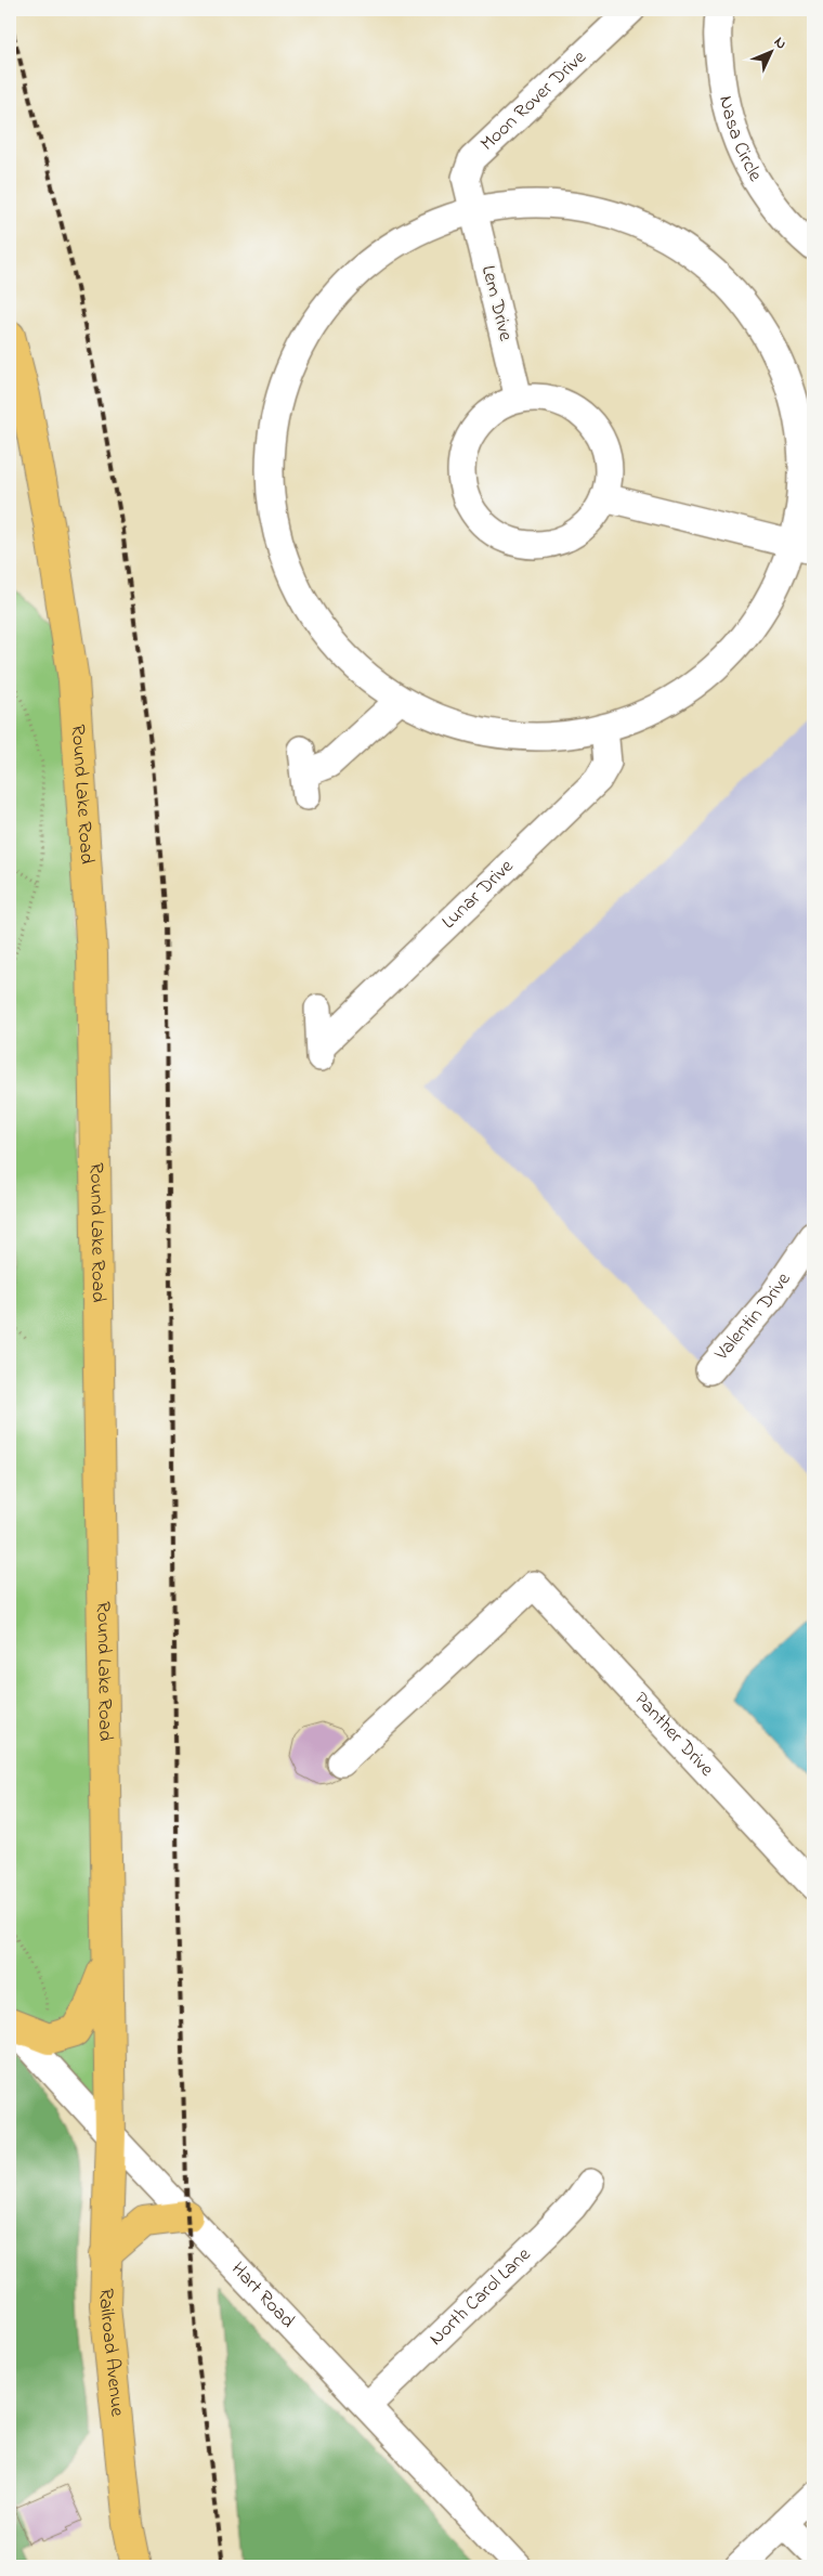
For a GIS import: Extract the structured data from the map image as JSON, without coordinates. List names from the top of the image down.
{
  "streets": {
    "main road": ["Round Lake Road", "Railroad Avenue"],
    "street": [
      "Moon Rover Drive",
      "Nasa Circle",
      "Lem Drive",
      "Lunar Drive",
      "Valentin Drive",
      "Panther Drive",
      "Hart Road",
      "North Carol Lane"
    ]
  },
  "crossings": [
    ["Moon Rover Drive", "Lem Drive"],
    ["Round Lake Road", "Hart Road"],
    ["Round Lake Road", "Railroad Avenue"],
    ["Hart Road", "North Carol Lane"],
    ["Hart Road", "Railroad Avenue"]
  ],
  "north": "top right"
}
